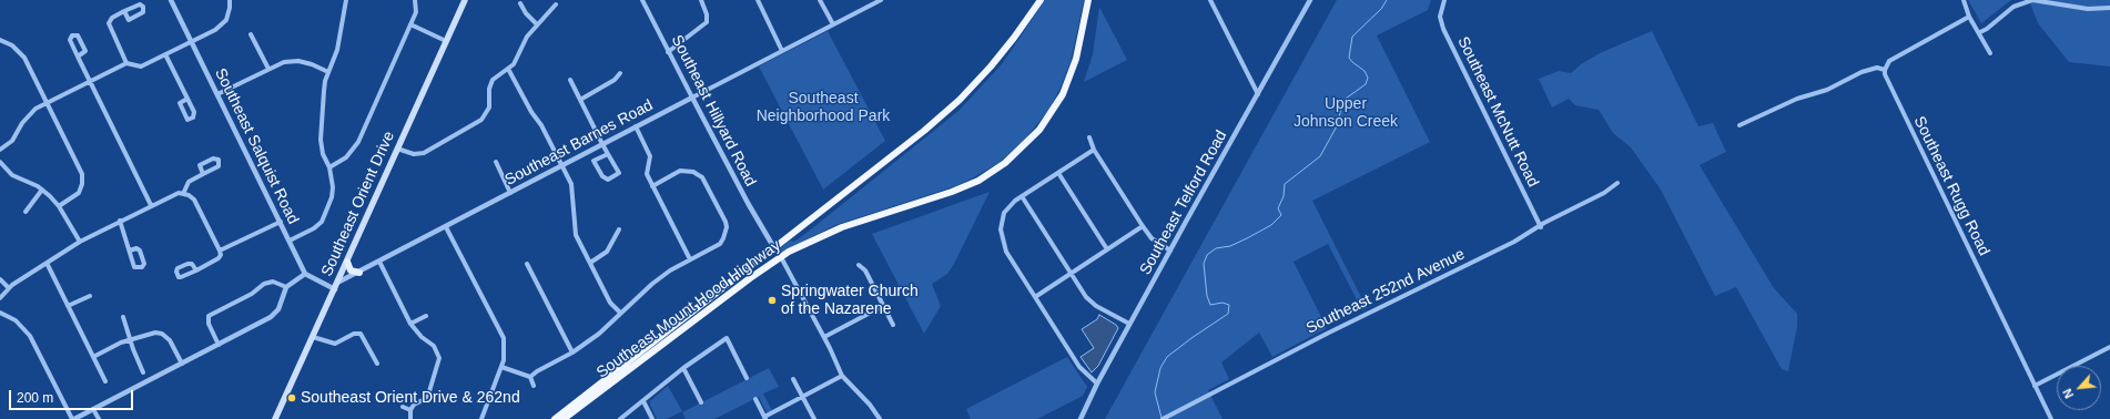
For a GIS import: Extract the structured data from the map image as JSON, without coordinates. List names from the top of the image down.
{
  "streets": {
    "highway": ["Southeast Mount Hood Highway"],
    "main road": ["Southeast Orient Drive"],
    "street": [
      "Southeast Hillyard Road",
      "Southeast McNutt Road",
      "Southeast Barnes Road",
      "Southeast Salquist Road",
      "Southeast Rugg Road",
      "Southeast Telford Road",
      "Southeast 252nd Avenue"
    ]
  },
  "crossings": [
    ["Southeast Hillyard Road", "Southeast Barnes Road"],
    ["Southeast Hillyard Road", "Southeast Mount Hood Highway"],
    ["Southeast McNutt Road", "Southeast 252nd Avenue"],
    ["Southeast Barnes Road", "Southeast Orient Drive"]
  ],
  "parks": ["Southeast Neighborhood Park", "Upper Johnson Creek"],
  "places": ["Springwater Church of the Nazarene", "Southeast Orient Drive & 262nd"],
  "scale_bar": "200 m",
  "north": "bottom left"
}
